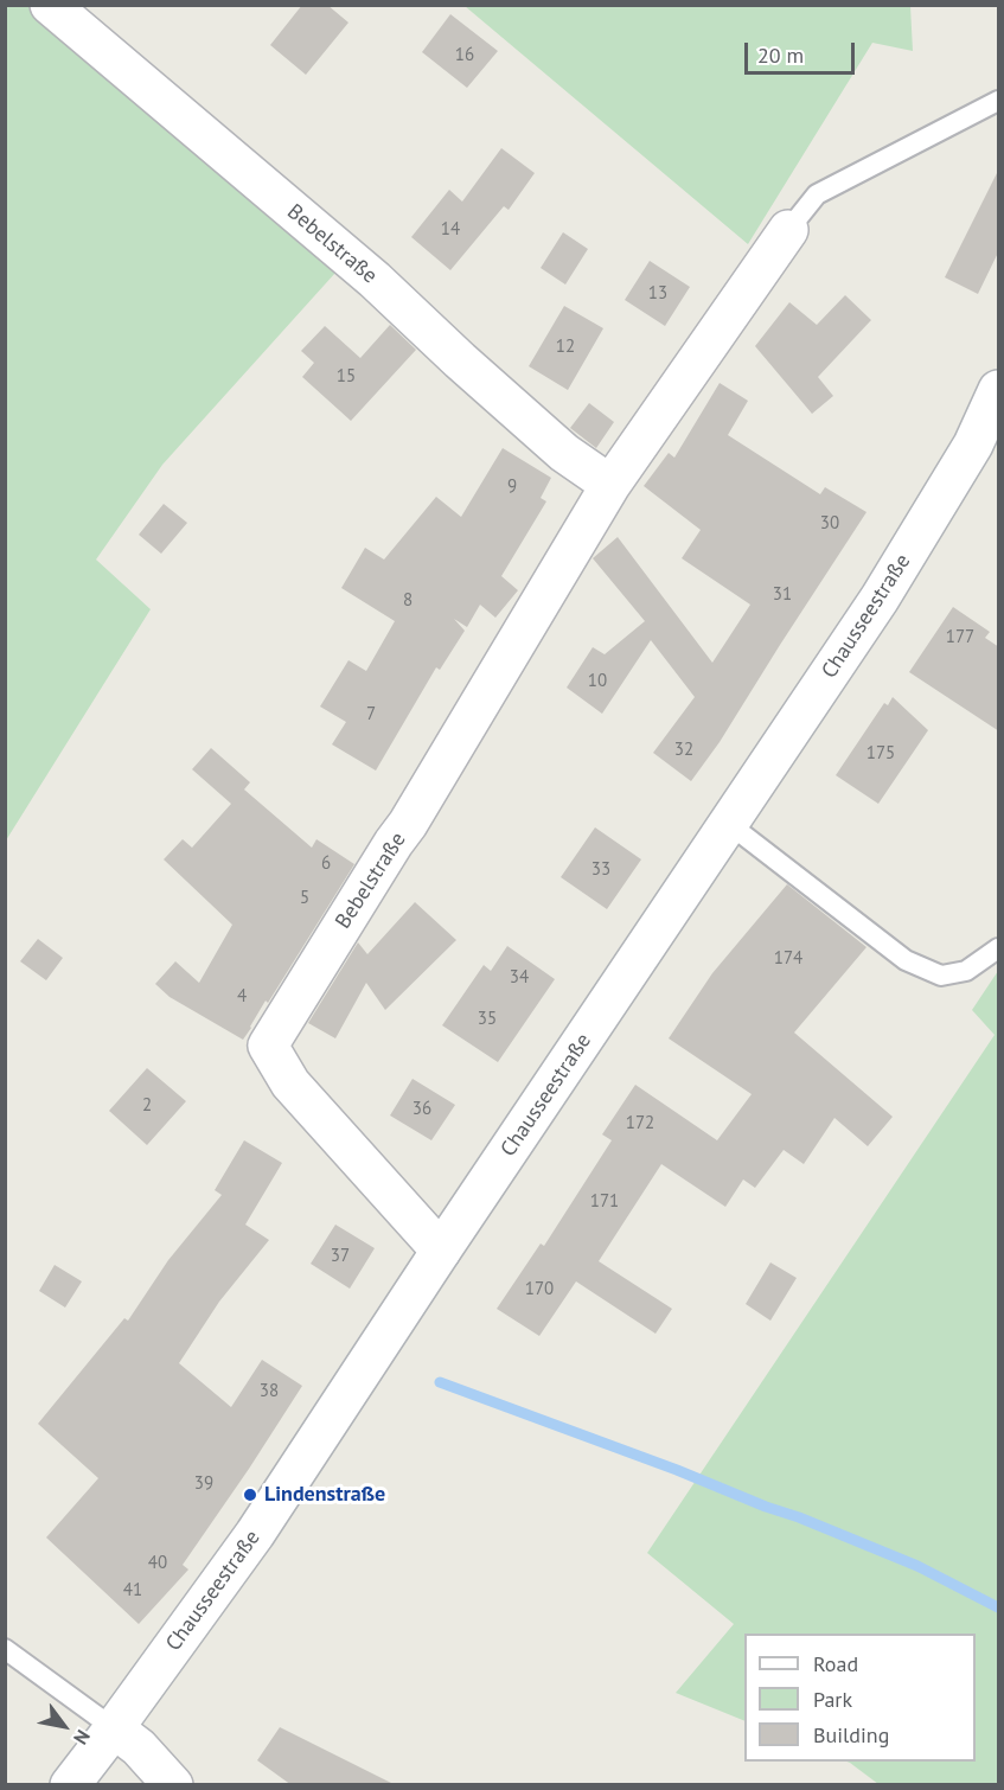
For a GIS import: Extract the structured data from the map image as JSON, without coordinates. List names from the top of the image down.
{
  "streets": {
    "street": ["Bebelstraße", "Chausseestraße"]
  },
  "crossings": [
    ["Bebelstraße", "Chausseestraße"]
  ],
  "places": ["Lindenstraße"],
  "house_numbers": [
    "16",
    "14",
    "13",
    "12",
    "15",
    "9",
    "30",
    "31",
    "8",
    "177",
    "10",
    "7",
    "32",
    "175",
    "6",
    "33",
    "5",
    "174",
    "34",
    "4",
    "35",
    "2",
    "36",
    "172",
    "171",
    "37",
    "170",
    "38",
    "39",
    "40",
    "41"
  ],
  "legend": ["Road", "Park", "Building"],
  "scale_bar": "20 m",
  "north": "bottom right"
}
